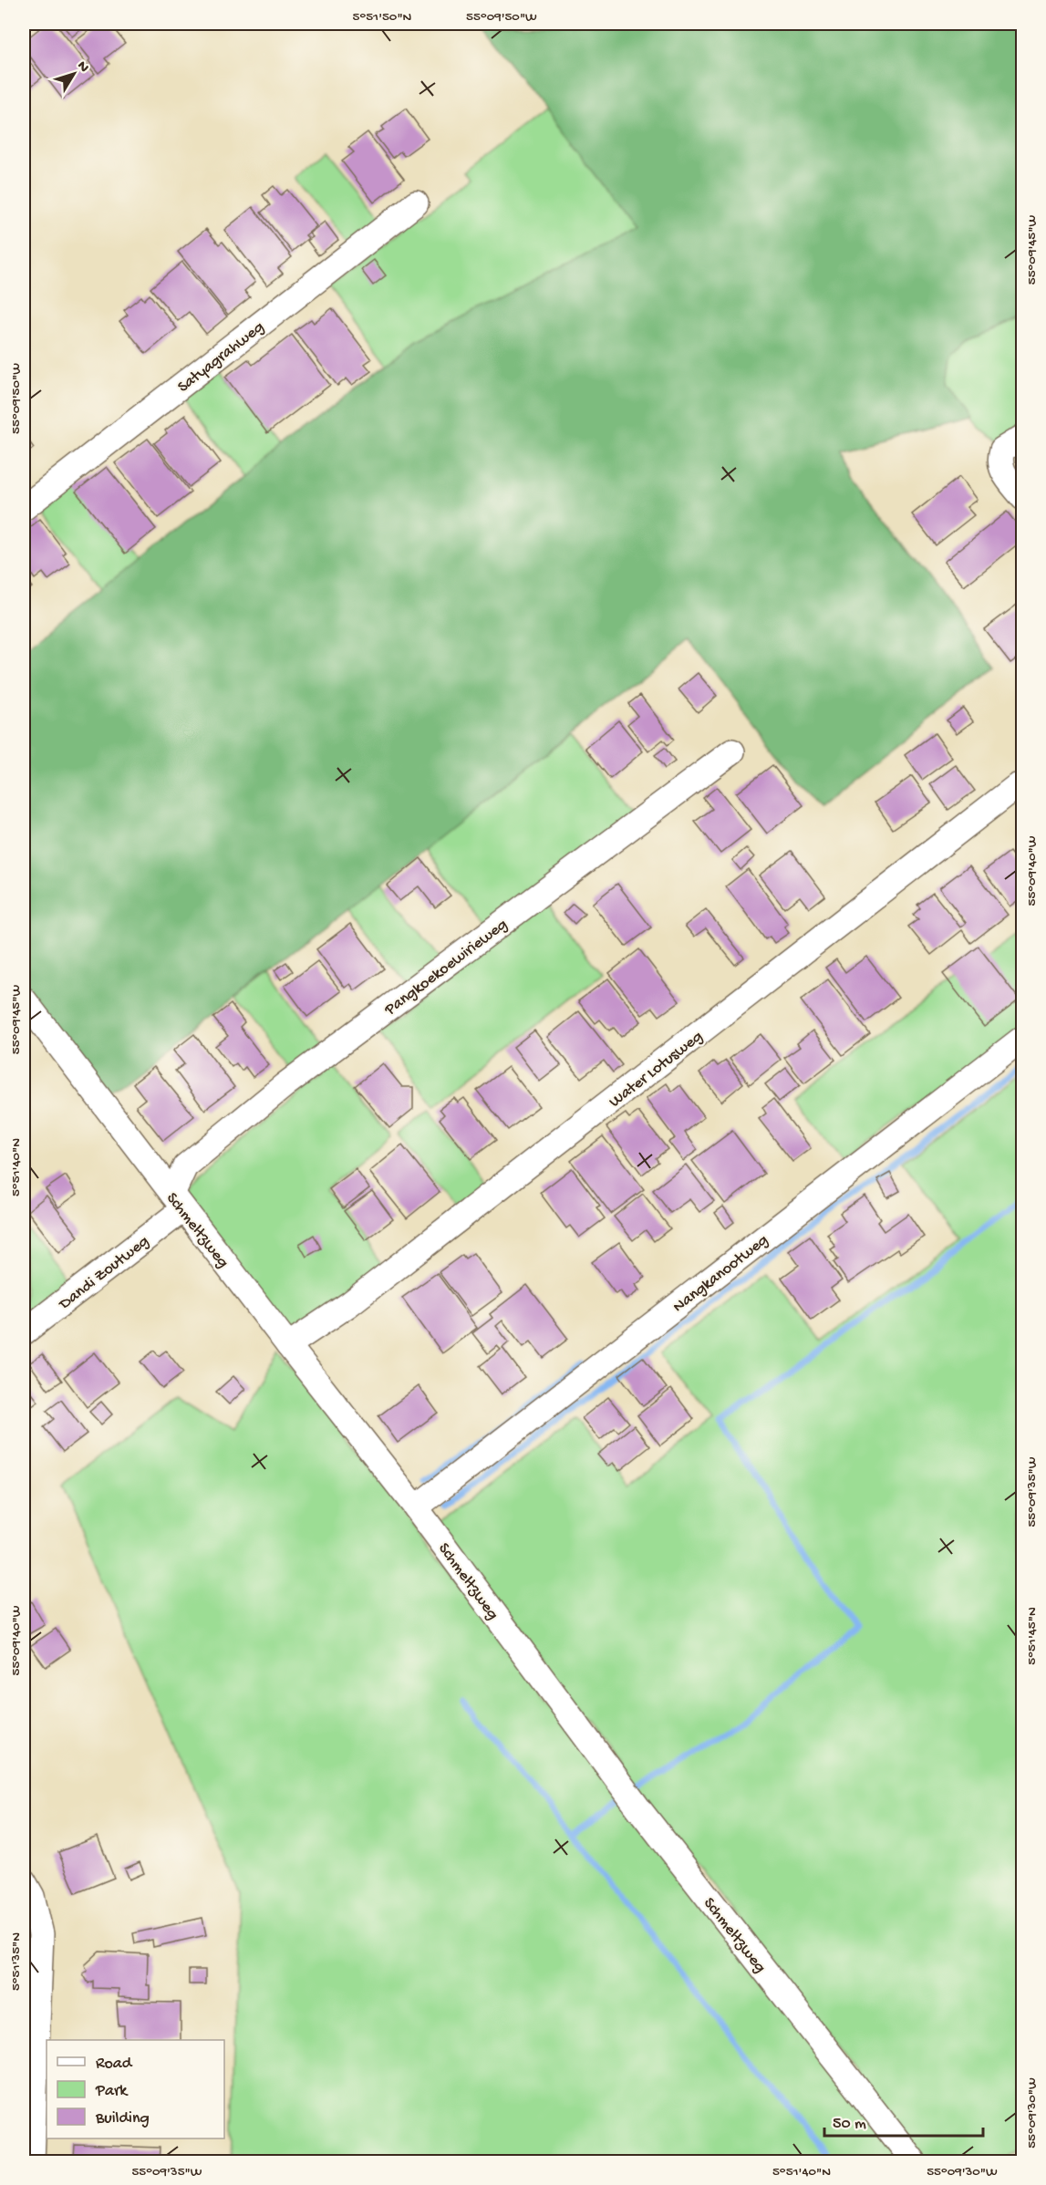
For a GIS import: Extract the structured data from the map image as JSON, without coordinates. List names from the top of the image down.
{
  "streets": {
    "street": [
      "Satyagrahweg",
      "Pangkoekoewirieweg",
      "Water Lotusweg",
      "Schmeltzweg",
      "Dandi Zoutweg",
      "Nangkanootweg"
    ]
  },
  "crossings": [
    ["Pangkoekoewirieweg", "Schmeltzweg"],
    ["Pangkoekoewirieweg", "Dandi Zoutweg"],
    ["Water Lotusweg", "Schmeltzweg"],
    ["Schmeltzweg", "Dandi Zoutweg"],
    ["Schmeltzweg", "Nangkanootweg"]
  ],
  "legend": ["Road", "Park", "Building"],
  "scale_bar": "50 m",
  "north": "top right",
  "coordinates": [
    "5°51'50\"N",
    "55°09'50\"W",
    "55°09'45\"W",
    "55°09'40\"W",
    "5°51'40\"N",
    "55°09'35\"W",
    "5°51'45\"N",
    "5°51'35\"N",
    "55°09'30\"W"
  ]
}
